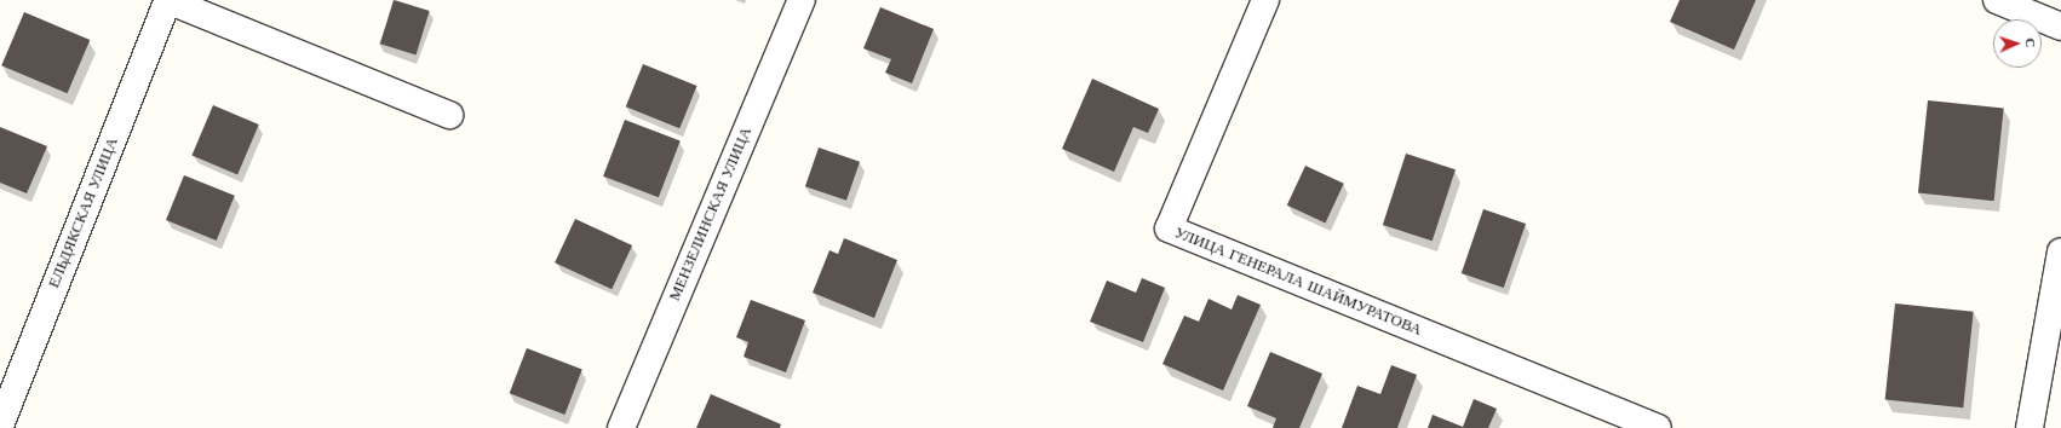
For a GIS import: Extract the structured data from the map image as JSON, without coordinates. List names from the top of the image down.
{
  "streets": {
    "street": ["ЕЛЬДЯКСКАЯ УЛИЦА", "МЕНЗЕЛИНСКАЯ УЛИЦА", "УЛИЦА ГЕНЕРАЛА ШАЙМУРАТОВА"]
  },
  "north": "right"
}
